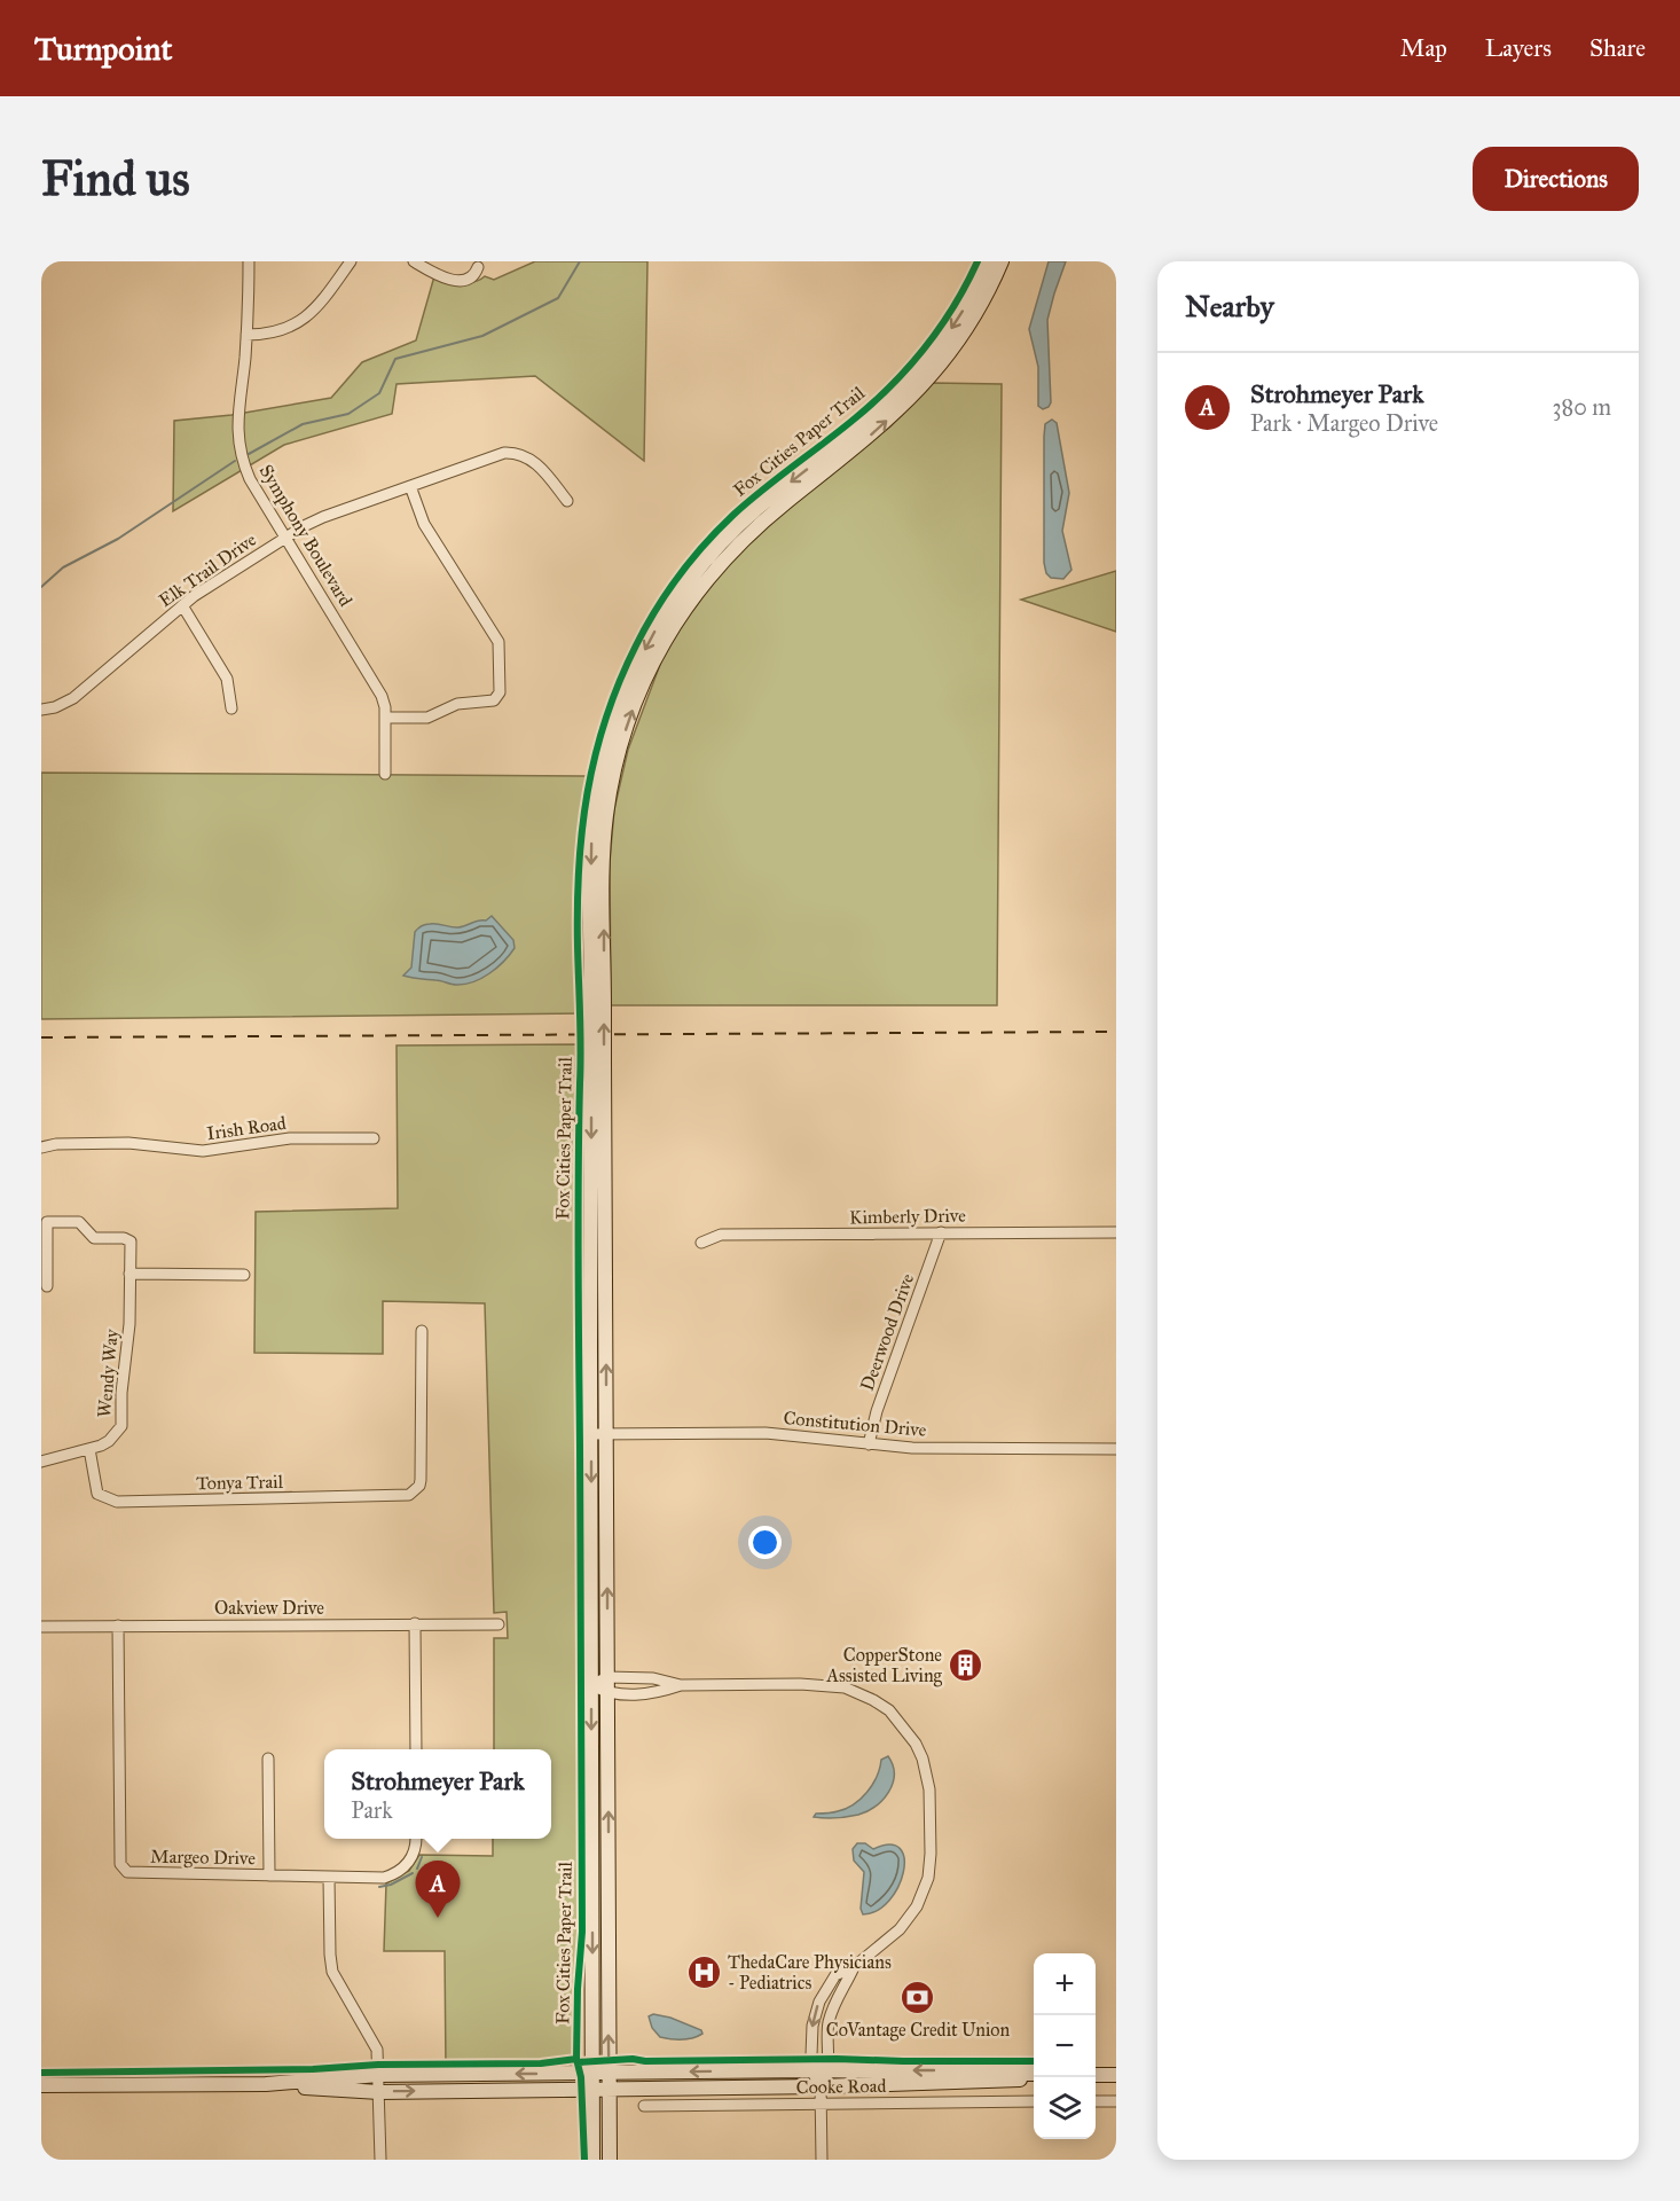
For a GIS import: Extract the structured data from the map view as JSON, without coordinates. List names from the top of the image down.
{
  "streets": {
    "street": [
      "Symphony Boulevard",
      "Elk Trail Drive",
      "Irish Road",
      "Kimberly Drive",
      "Deerwood Drive",
      "Wendy Way",
      "Constitution Drive",
      "Tonya Trail",
      "Oakview Drive",
      "Margeo Drive",
      "Cooke Road"
    ],
    "cycle path": ["Fox Cities Paper Trail"]
  },
  "crossings": [
    ["Symphony Boulevard", "Elk Trail Drive"],
    ["Kimberly Drive", "Deerwood Drive"],
    ["Deerwood Drive", "Constitution Drive"],
    ["Wendy Way", "Tonya Trail"],
    ["Oakview Drive", "Margeo Drive"]
  ],
  "places": {
    "building": ["CopperStone Assisted Living"],
    "hospital": ["ThedaCare Physicians - Pediatrics"],
    "bank": ["CoVantage Credit Union"]
  },
  "page": {
    "header": "Turnpoint",
    "nav": ["Map", "Layers", "Share"],
    "buttons": "Directions",
    "title": "Find us",
    "heading": "Nearby",
    "list": [
      {
        "mark": "A",
        "name": "Strohmeyer Park",
        "note": "Park · Margeo Drive",
        "value": "380 m"
      }
    ],
    "popup": ["Strohmeyer Park", "Park"],
    "pins": "A",
    "map_buttons": ["+", "−"]
  }
}
